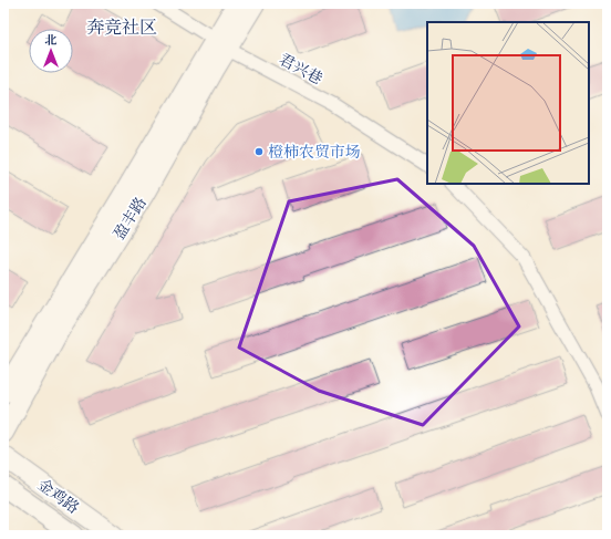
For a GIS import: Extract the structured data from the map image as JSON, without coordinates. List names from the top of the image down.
{
  "streets": {
    "main road": ["盈丰路", "金鸡路"],
    "street": ["君兴巷"]
  },
  "crossings": [
    ["君兴巷", "盈丰路"]
  ],
  "districts": ["奔竞社区"],
  "places": ["橙柿农贸市场"],
  "north": "top"
}
